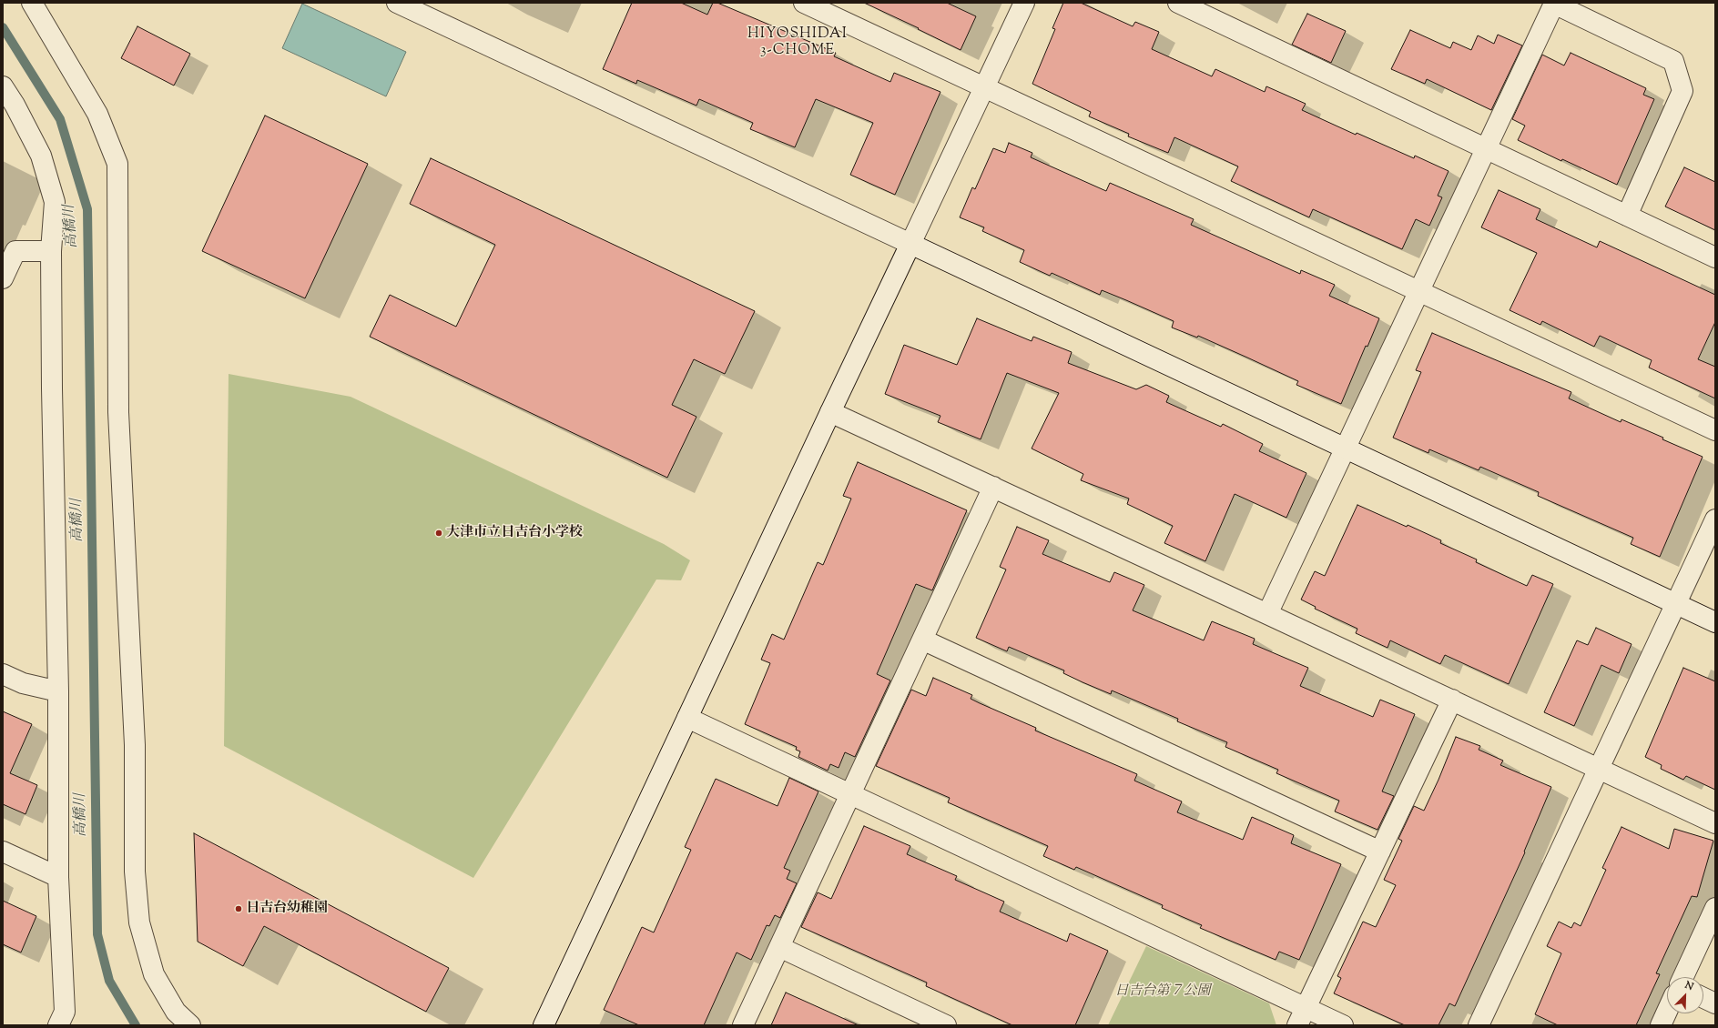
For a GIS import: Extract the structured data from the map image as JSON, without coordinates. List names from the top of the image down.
{
  "districts": ["HIYOSHIDAI 3-CHOME"],
  "water": ["高橋川"],
  "parks": ["日吉台第７公園"],
  "places": ["大津市立日吉台小学校", "日吉台幼稚園"],
  "north": "top right"
}
